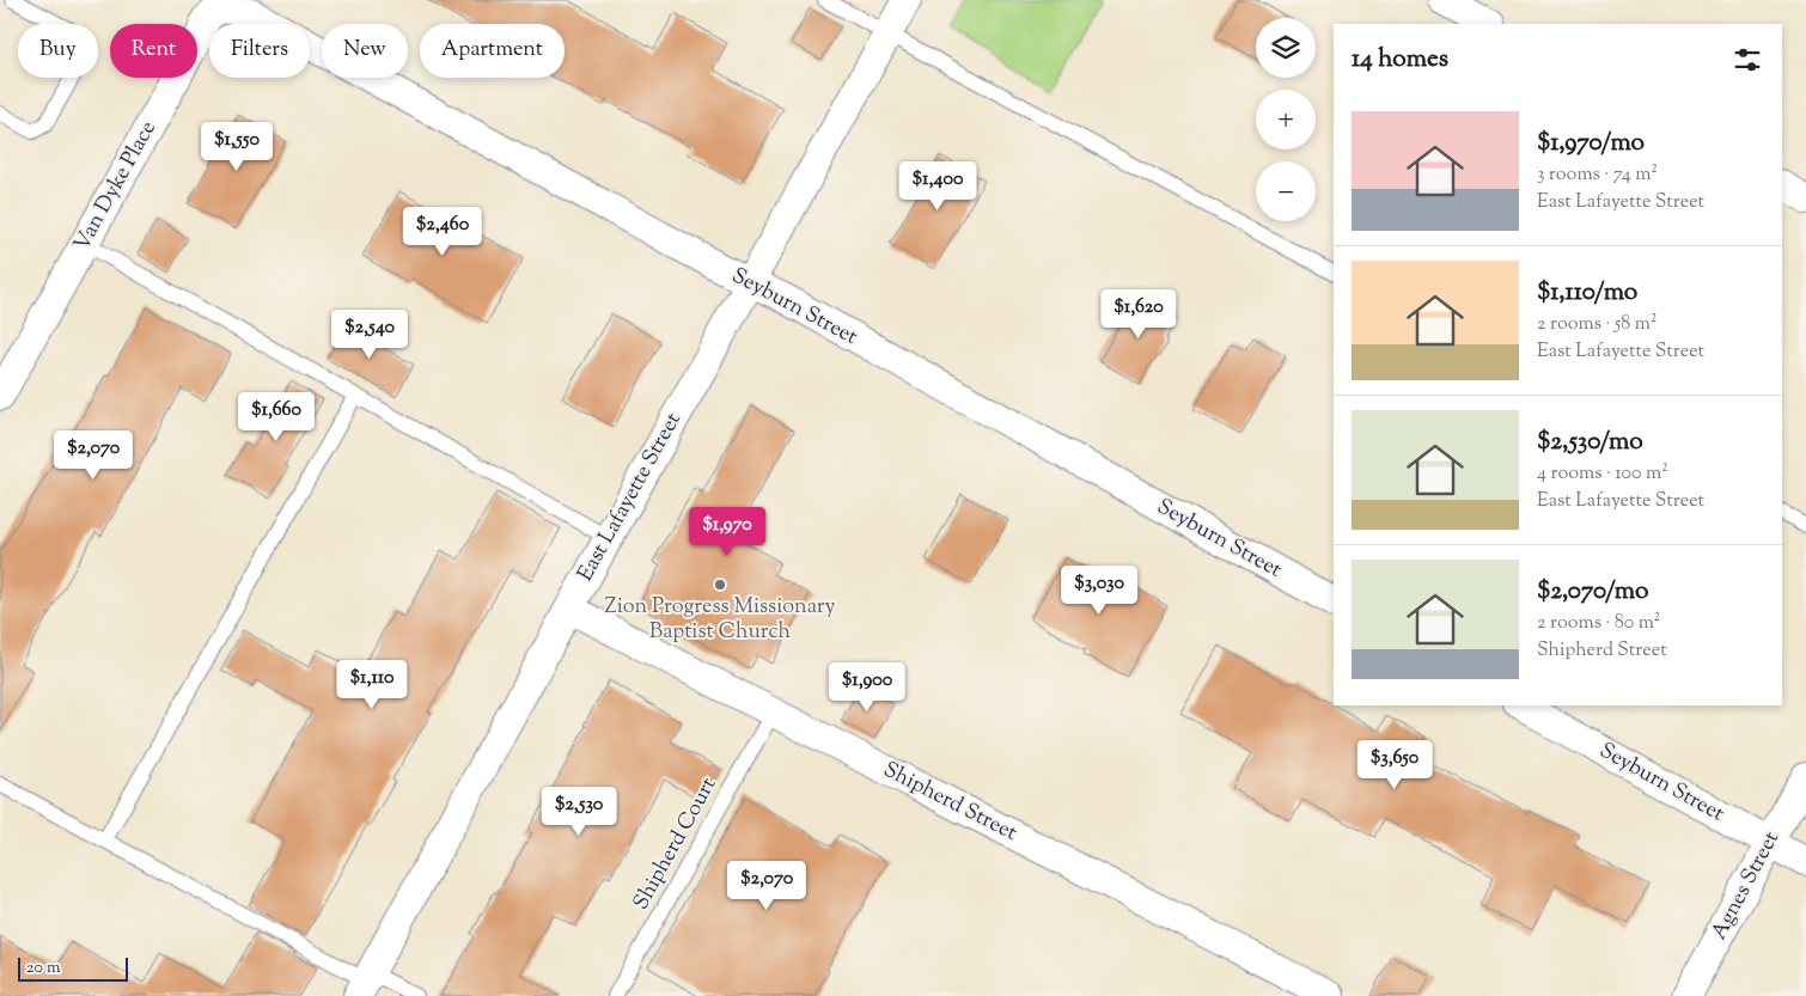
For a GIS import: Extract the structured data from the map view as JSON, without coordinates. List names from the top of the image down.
{
  "streets": {
    "street": [
      "Van Dyke Place",
      "Seyburn Street",
      "East Lafayette Street",
      "Shipherd Street",
      "Agnes Street"
    ],
    "lane": ["Shipherd Court"]
  },
  "crossings": [
    ["Van Dyke Place", "Seyburn Street"],
    ["Seyburn Street", "East Lafayette Street"],
    ["Seyburn Street", "Agnes Street"],
    ["East Lafayette Street", "Shipherd Street"],
    ["Shipherd Street", "Shipherd Court"]
  ],
  "places": ["Zion Progress Missionary Baptist Church"],
  "scale_bar": "20 m",
  "page": {
    "map_buttons": ["+", "−"],
    "chip": [
      "Buy",
      "Rent",
      "Filters",
      "New",
      "Apartment"
    ],
    "heading": "14 homes",
    "list": [
      {
        "name": "$1,970/mo",
        "note": "3 rooms · 74 m² · East Lafayette Street"
      },
      {
        "name": "$1,110/mo",
        "note": "2 rooms · 58 m² · East Lafayette Street"
      },
      {
        "name": "$2,530/mo",
        "note": "4 rooms · 100 m² · East Lafayette Street"
      },
      {
        "name": "$2,070/mo",
        "note": "2 rooms · 80 m² · Shipherd Street"
      }
    ],
    "price": [
      "$1,550",
      "$1,400",
      "$2,460",
      "$1,620",
      "$2,540",
      "$1,660",
      "$2,070",
      "$1,970",
      "$3,030",
      "$1,110",
      "$1,900",
      "$3,650",
      "$2,530",
      "$2,070"
    ],
    "scale": "20 m"
  }
}
